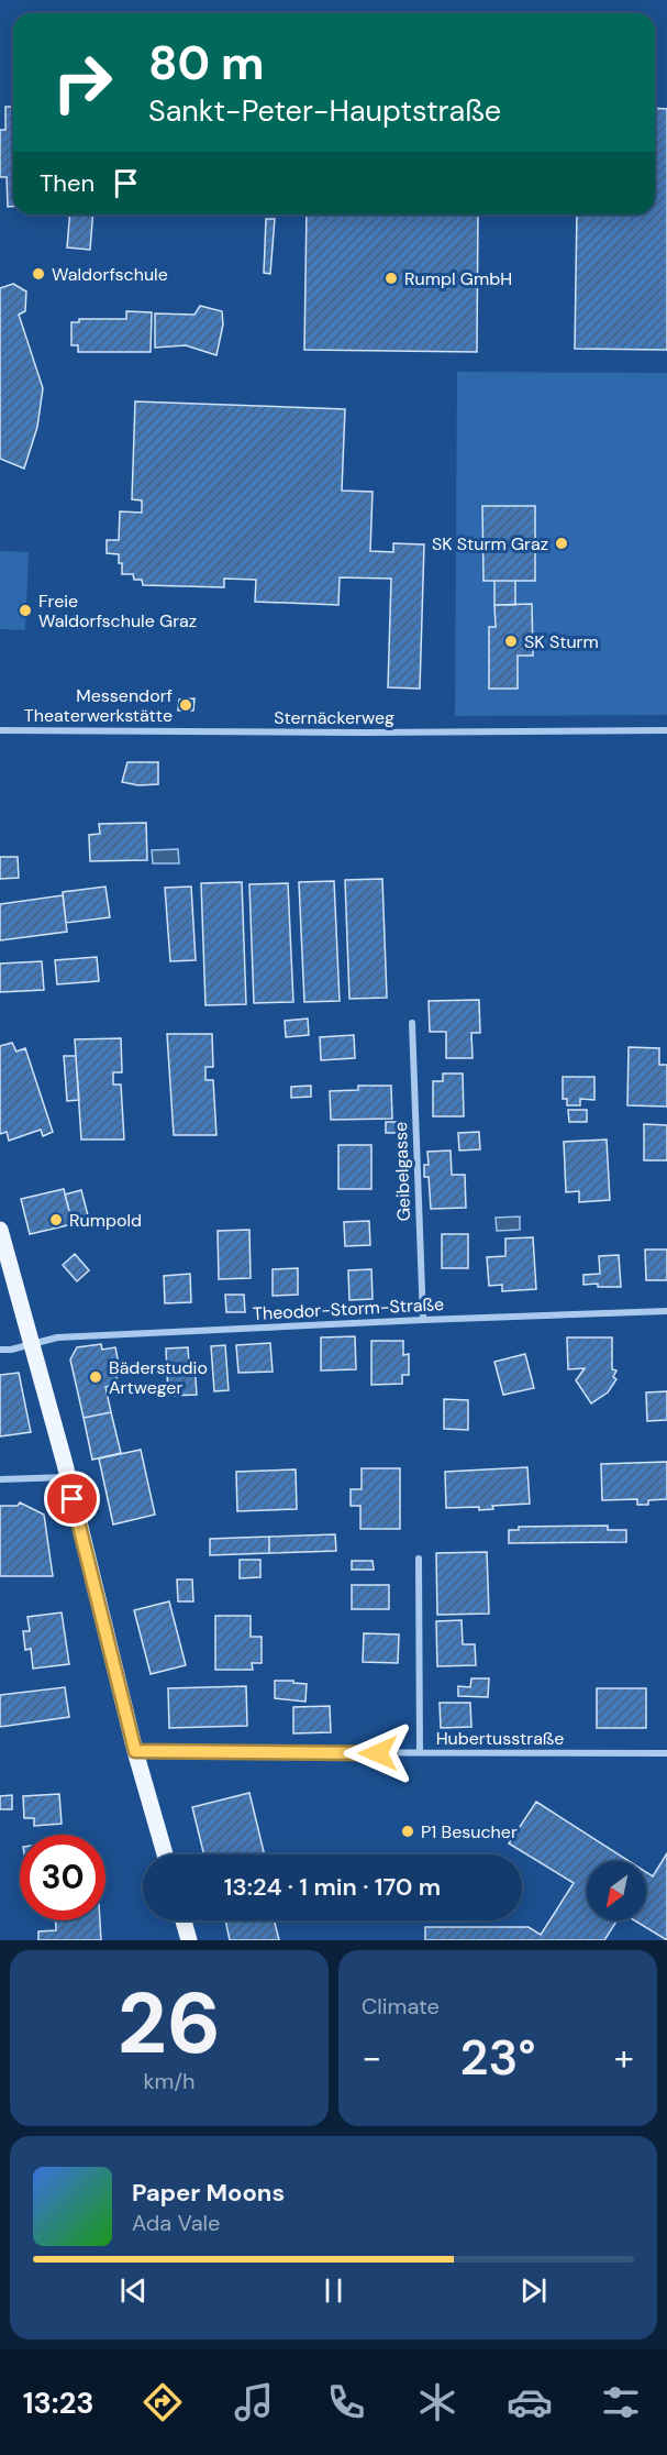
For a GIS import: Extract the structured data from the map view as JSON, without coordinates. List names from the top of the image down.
{
  "streets": {
    "street": [
      "Sternäckerweg",
      "Geibelgasse",
      "Theodor-Storm-Straße",
      "Hubertusstraße"
    ]
  },
  "crossings": [
    ["Geibelgasse", "Theodor-Storm-Straße"]
  ],
  "places": [
    "Waldorfschule",
    "Rumpl GmbH",
    "SK Sturm Graz",
    "Freie Waldorfschule Graz",
    "SK Sturm",
    "Messendorf Theaterwerkstätte",
    "Rumpold",
    "Bäderstudio Artweger",
    "P1 Besucher"
  ],
  "north": "bottom left",
  "page": {
    "turn": ["80 m", "Sankt-Peter-Hauptstraße"],
    "then": "Then",
    "limit": "30",
    "trip": "13:24 · 1 min · 170 m",
    "tile": [
      ["26", "km/h"],
      "Climate"
    ],
    "heat": ["−", "23°", "+"],
    "song": ["Paper Moons", "Ada Vale"],
    "tabs": "13:23"
  }
}
